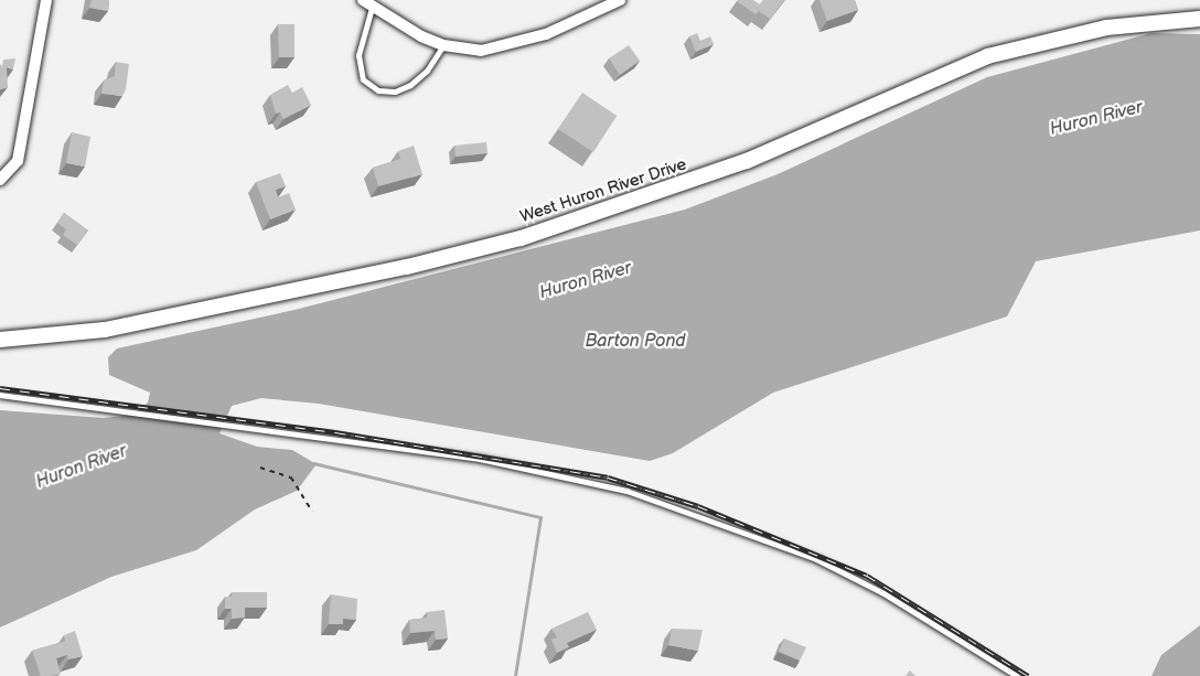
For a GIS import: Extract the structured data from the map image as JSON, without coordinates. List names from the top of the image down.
{
  "streets": {
    "street": ["West Huron River Drive"]
  },
  "water": ["Huron River", "Barton Pond"]
}
